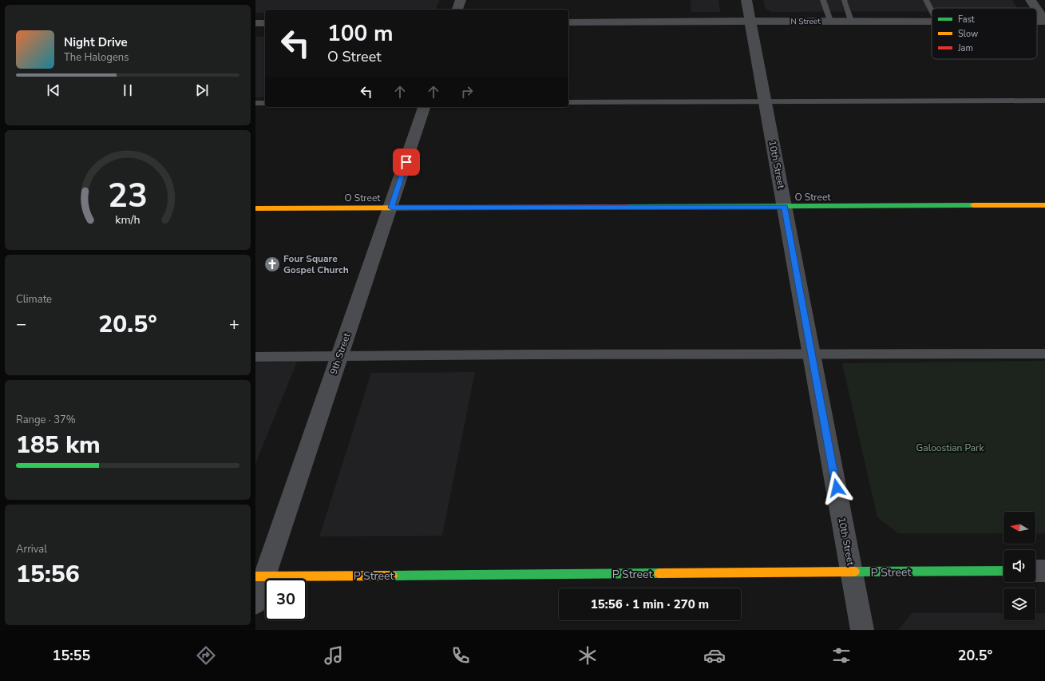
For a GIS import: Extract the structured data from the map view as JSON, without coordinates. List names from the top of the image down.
{
  "streets": {
    "street": [
      "N Street",
      "10th Street",
      "O Street",
      "9th Street",
      "P Street"
    ]
  },
  "crossings": [
    ["N Street", "10th Street"],
    ["10th Street", "O Street"],
    ["10th Street", "P Street"],
    ["O Street", "9th Street"],
    ["9th Street", "P Street"]
  ],
  "parks": ["Galoostian Park"],
  "places": {
    "church": ["Four Square Gospel Church"]
  },
  "legend": ["Fast", "Slow", "Jam"],
  "north": "left",
  "page": {
    "turn": ["100 m", "O Street"],
    "song": ["Night Drive", "The Halogens"],
    "tile": [
      "Climate",
      ["Range · 37%", "185 km"],
      ["Arrival", "15:56"]
    ],
    "heat": ["−", "20.5°", "+"],
    "limit": "30",
    "trip": "15:56 · 1 min · 270 m",
    "tabs": ["15:55", "20.5°"],
    "gauge": ["23", "km/h"]
  }
}
